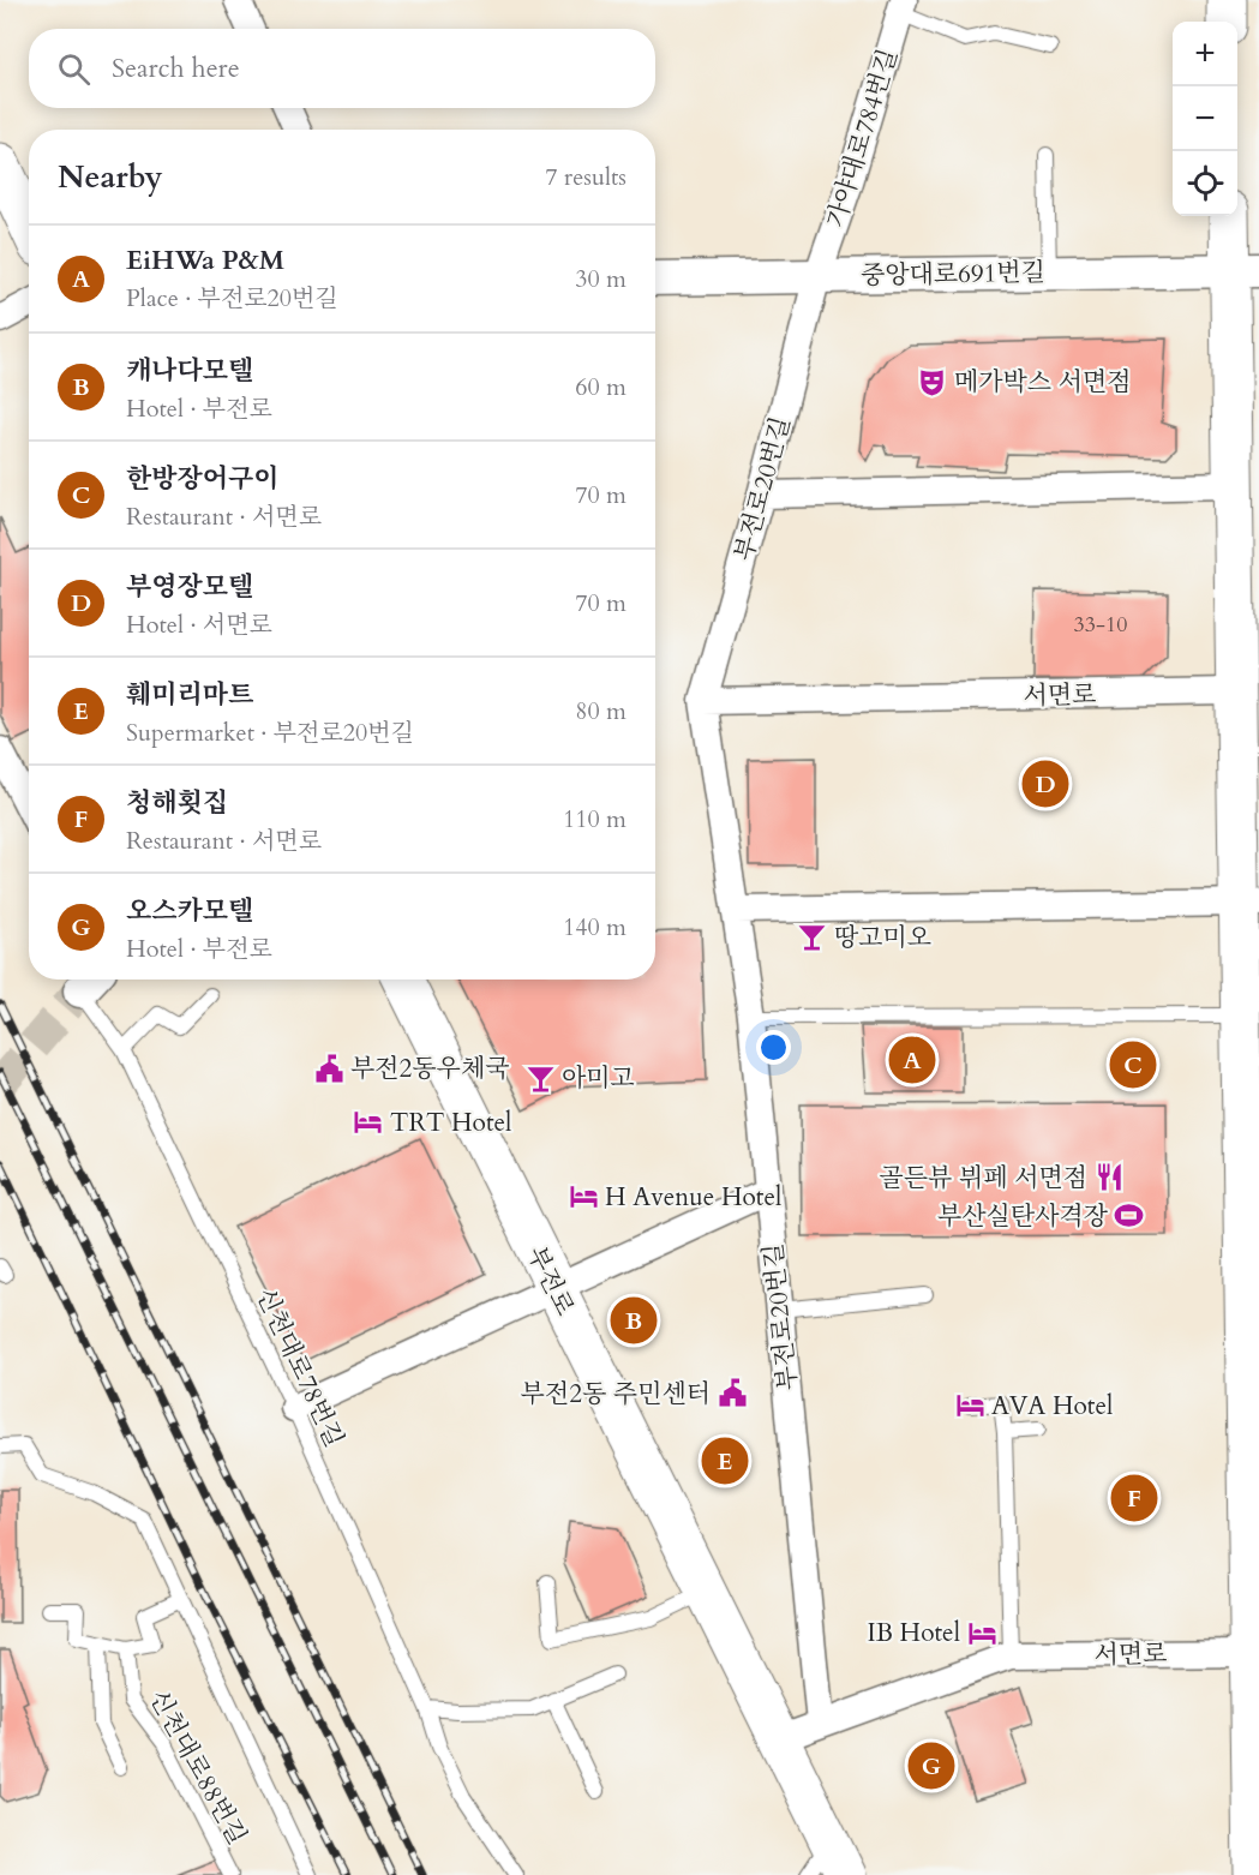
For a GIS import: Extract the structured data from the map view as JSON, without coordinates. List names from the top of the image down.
{
  "streets": {
    "main road": ["부전로"],
    "street": [
      "가야대로784번길",
      "중앙대로691번길",
      "부전로20번길",
      "서면로"
    ],
    "lane": ["신천대로78번길", "신천대로88번길"]
  },
  "crossings": [
    ["가야대로784번길", "중앙대로691번길"],
    ["가야대로784번길", "부전로20번길"],
    ["중앙대로691번길", "부전로20번길"],
    ["부전로20번길", "서면로"]
  ],
  "places": {
    "theatre": ["메가박스 서면점"],
    "bar": ["땅고미오", "아미고"],
    "public building": ["부전2동우체국", "부전2동 주민센터"],
    "hotel": [
      "TRT Hotel",
      "H Avenue Hotel",
      "AVA Hotel",
      "IB Hotel"
    ],
    "restaurant": ["골든뷰 뷔페 서면점"],
    "sports": ["부산실탄사격장"]
  },
  "house_numbers": ["33-10"],
  "page": {
    "map_buttons": ["+", "−"],
    "search": "Search here",
    "heading": ["Nearby", "7 results"],
    "list": [
      {
        "mark": "A",
        "name": "EiHWa P&M",
        "note": "Place · 부전로20번길",
        "value": "30 m"
      },
      {
        "mark": "B",
        "name": "캐나다모텔",
        "note": "Hotel · 부전로",
        "value": "60 m"
      },
      {
        "mark": "C",
        "name": "한방장어구이",
        "note": "Restaurant · 서면로",
        "value": "70 m"
      },
      {
        "mark": "D",
        "name": "부영장모텔",
        "note": "Hotel · 서면로",
        "value": "70 m"
      },
      {
        "mark": "E",
        "name": "훼미리마트",
        "note": "Supermarket · 부전로20번길",
        "value": "80 m"
      },
      {
        "mark": "F",
        "name": "청해횟집",
        "note": "Restaurant · 서면로",
        "value": "110 m"
      },
      {
        "mark": "G",
        "name": "오스카모텔",
        "note": "Hotel · 부전로",
        "value": "140 m"
      }
    ],
    "pins": [
      "D",
      "A",
      "C",
      "B",
      "E",
      "F",
      "G"
    ]
  }
}
